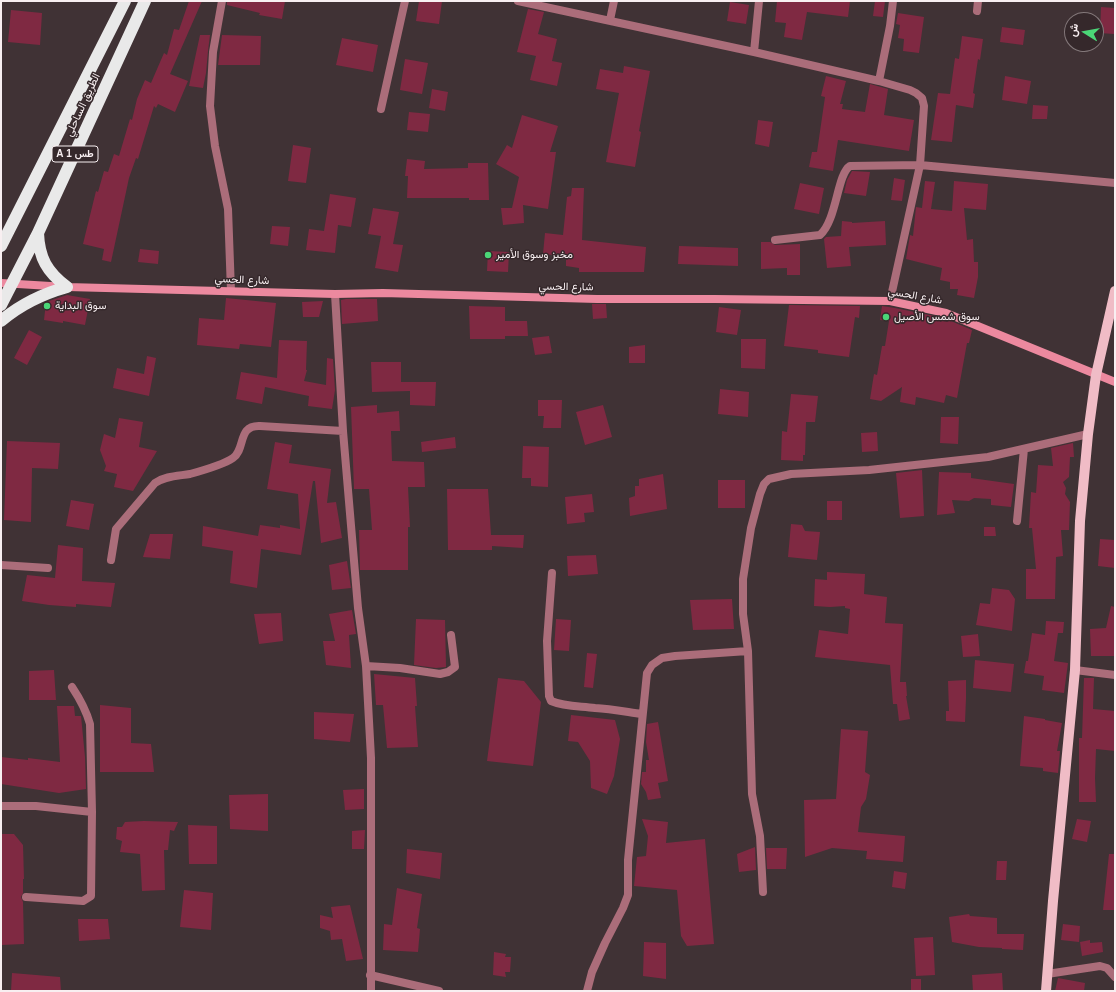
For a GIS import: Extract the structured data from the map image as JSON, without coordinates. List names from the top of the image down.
{
  "streets": {
    "highway": ["الطريق الساحلي", "A 1 طس"],
    "street": ["شارع الحسي"]
  },
  "crossings": [
    ["الطريق الساحلي", "شارع الحسي"]
  ],
  "places": ["مخبز وسوق الأمير", "سوق البداية", "سوق شمس الأصيل"],
  "north": "left"
}
